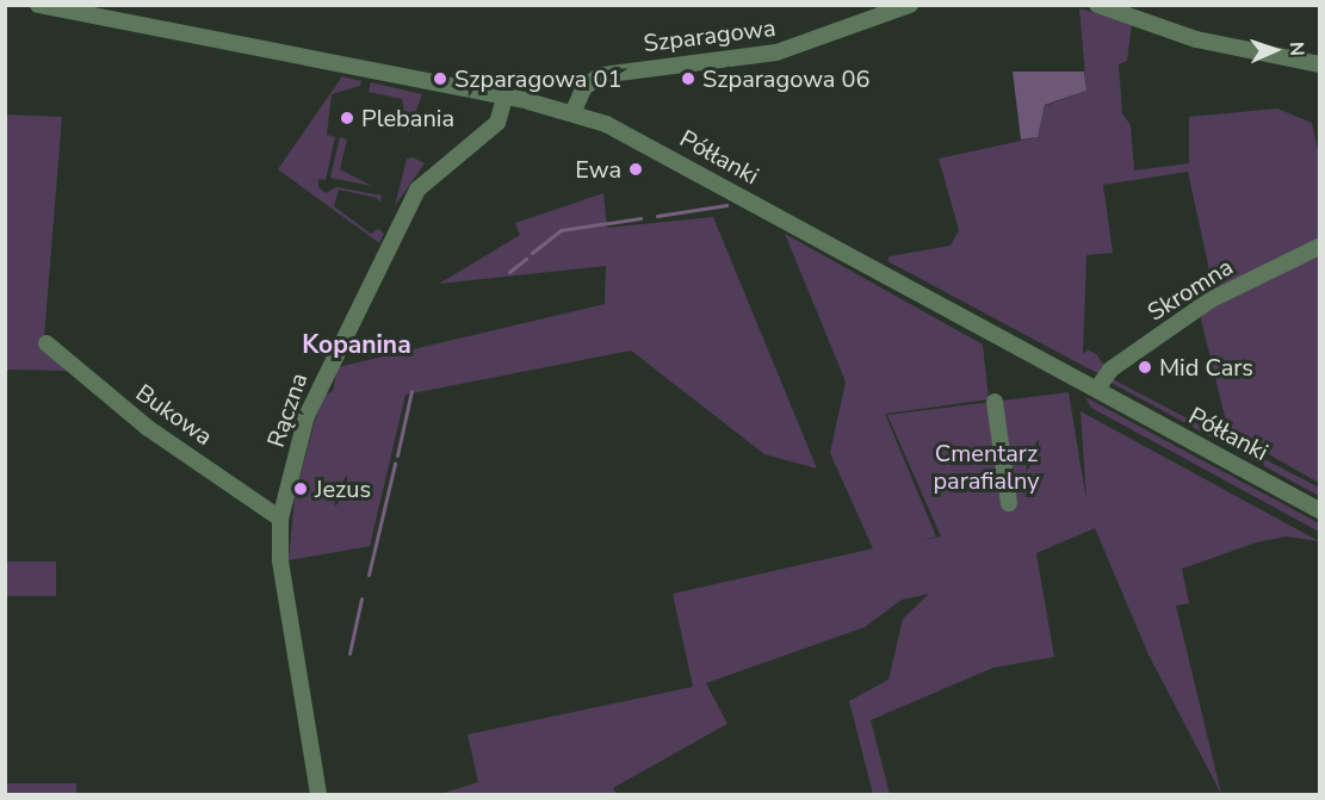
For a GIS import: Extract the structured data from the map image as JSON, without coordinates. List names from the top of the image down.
{
  "streets": {
    "street": [
      "Szparagowa",
      "Półłanki",
      "Skromna",
      "Rączna",
      "Bukowa"
    ]
  },
  "crossings": [
    ["Szparagowa", "Półłanki"],
    ["Półłanki", "Skromna"],
    ["Półłanki", "Rączna"],
    ["Rączna", "Bukowa"]
  ],
  "districts": ["Kopanina"],
  "parks": ["Cmentarz parafialny"],
  "places": [
    "Szparagowa 01",
    "Szparagowa 06",
    "Plebania",
    "Ewa",
    "Mid Cars",
    "Jezus"
  ],
  "north": "right"
}
